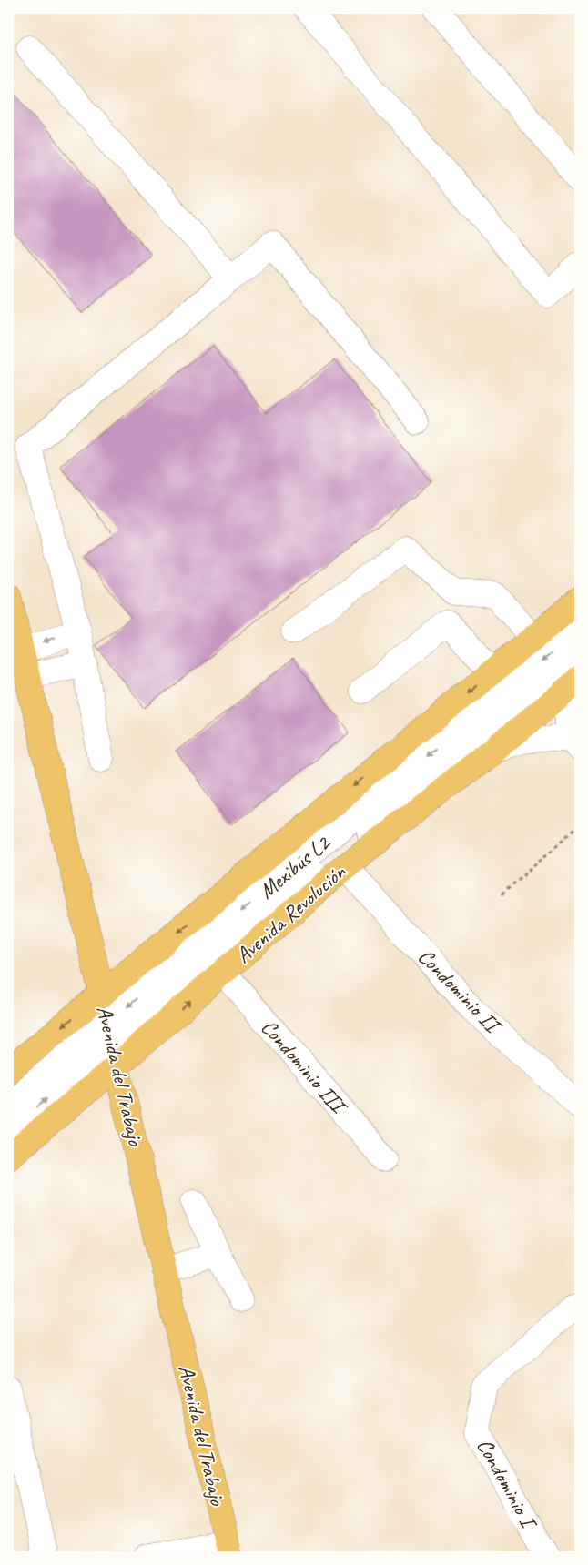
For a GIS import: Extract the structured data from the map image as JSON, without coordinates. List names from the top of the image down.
{
  "streets": {
    "main road": ["Avenida Revolución", "Avenida del Trabajo"],
    "street": [
      "Mexibús L2",
      "Condominio II",
      "Condominio III",
      "Condominio I"
    ]
  },
  "crossings": [
    ["Mexibús L2", "Avenida Revolución"],
    ["Mexibús L2", "Avenida del Trabajo"],
    ["Avenida Revolución", "Condominio II"],
    ["Avenida Revolución", "Condominio III"],
    ["Avenida Revolución", "Avenida del Trabajo"]
  ]
}
